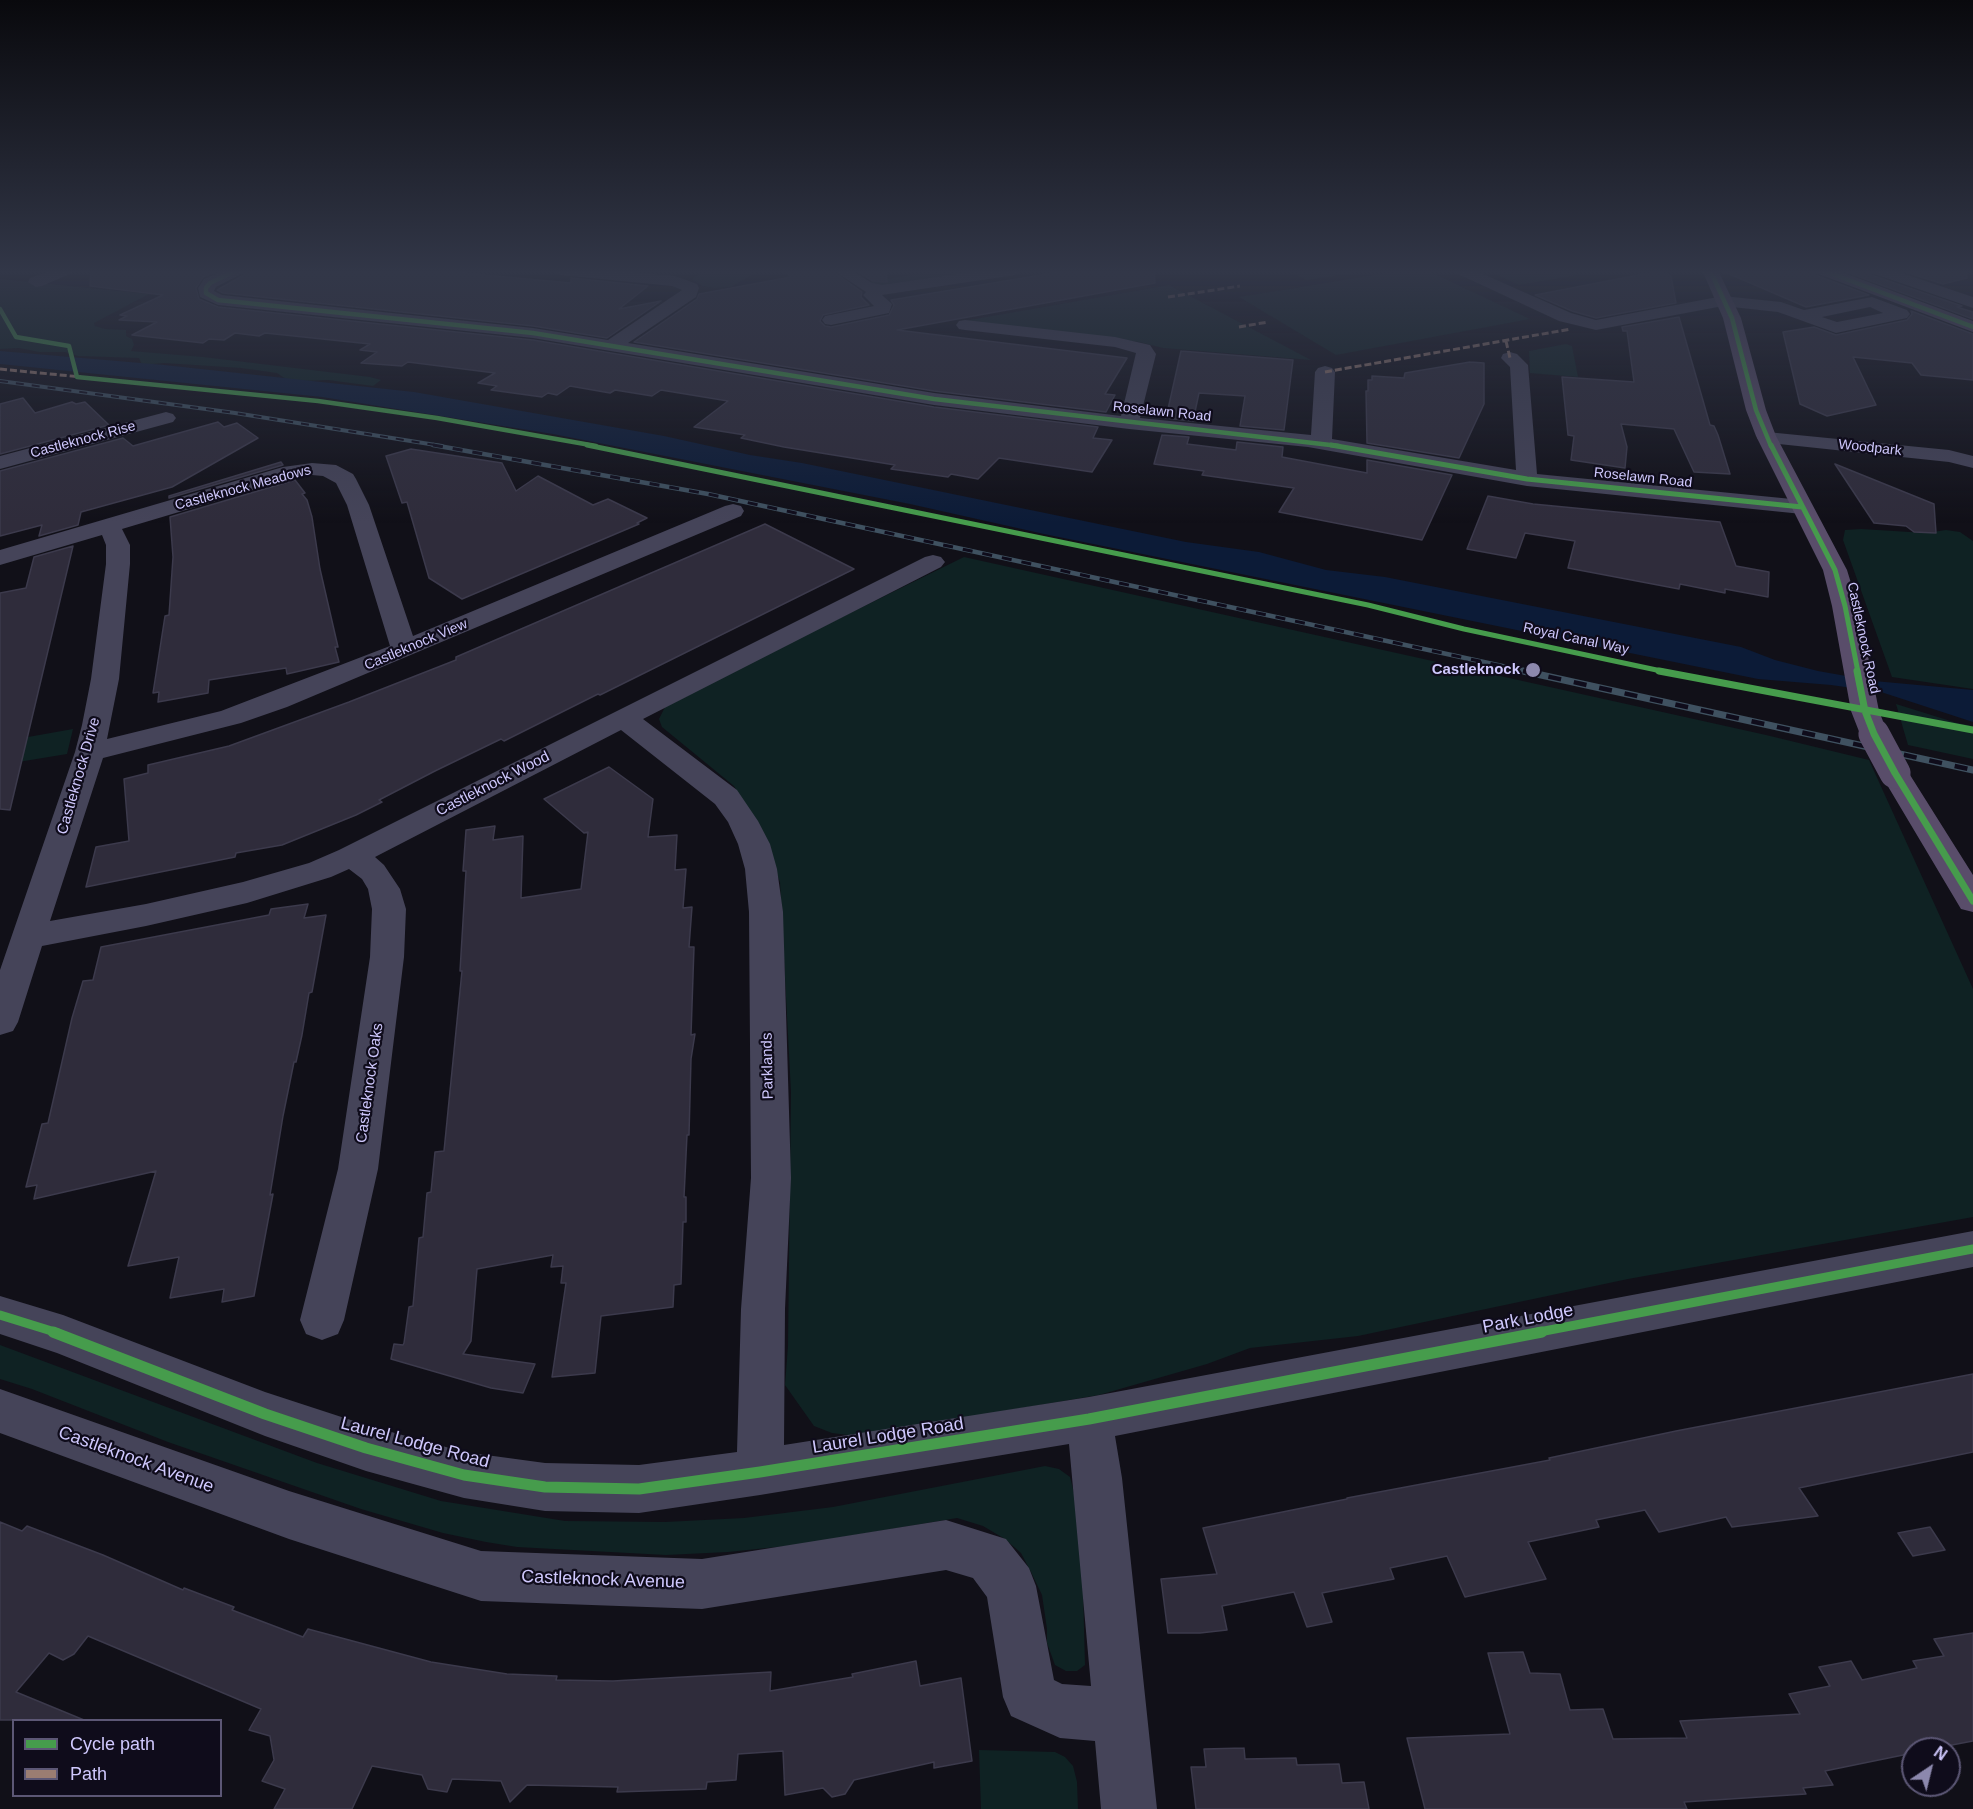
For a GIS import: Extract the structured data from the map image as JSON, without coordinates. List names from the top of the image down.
{
  "streets": {
    "main road": ["Castleknock Road"],
    "street": [
      "Roselawn Road",
      "Castleknock Rise",
      "Woodpark",
      "Castleknock Meadows",
      "Castleknock View",
      "Castleknock Drive",
      "Castleknock Wood",
      "Parklands",
      "Castleknock Oaks",
      "Park Lodge",
      "Laurel Lodge Road",
      "Castleknock Avenue"
    ],
    "cycle path": ["Royal Canal Way"]
  },
  "crossings": [
    ["Roselawn Road", "Castleknock Road"],
    ["Woodpark", "Castleknock Road"],
    ["Castleknock Meadows", "Castleknock View"],
    ["Castleknock Meadows", "Castleknock Drive"],
    ["Castleknock View", "Castleknock Drive"],
    ["Castleknock Drive", "Castleknock Wood"],
    ["Castleknock Wood", "Parklands"],
    ["Castleknock Wood", "Castleknock Oaks"],
    ["Parklands", "Laurel Lodge Road"],
    ["Park Lodge", "Laurel Lodge Road"]
  ],
  "places": ["Castleknock"],
  "legend": ["Cycle path", "Path"],
  "north": "top right"
}
